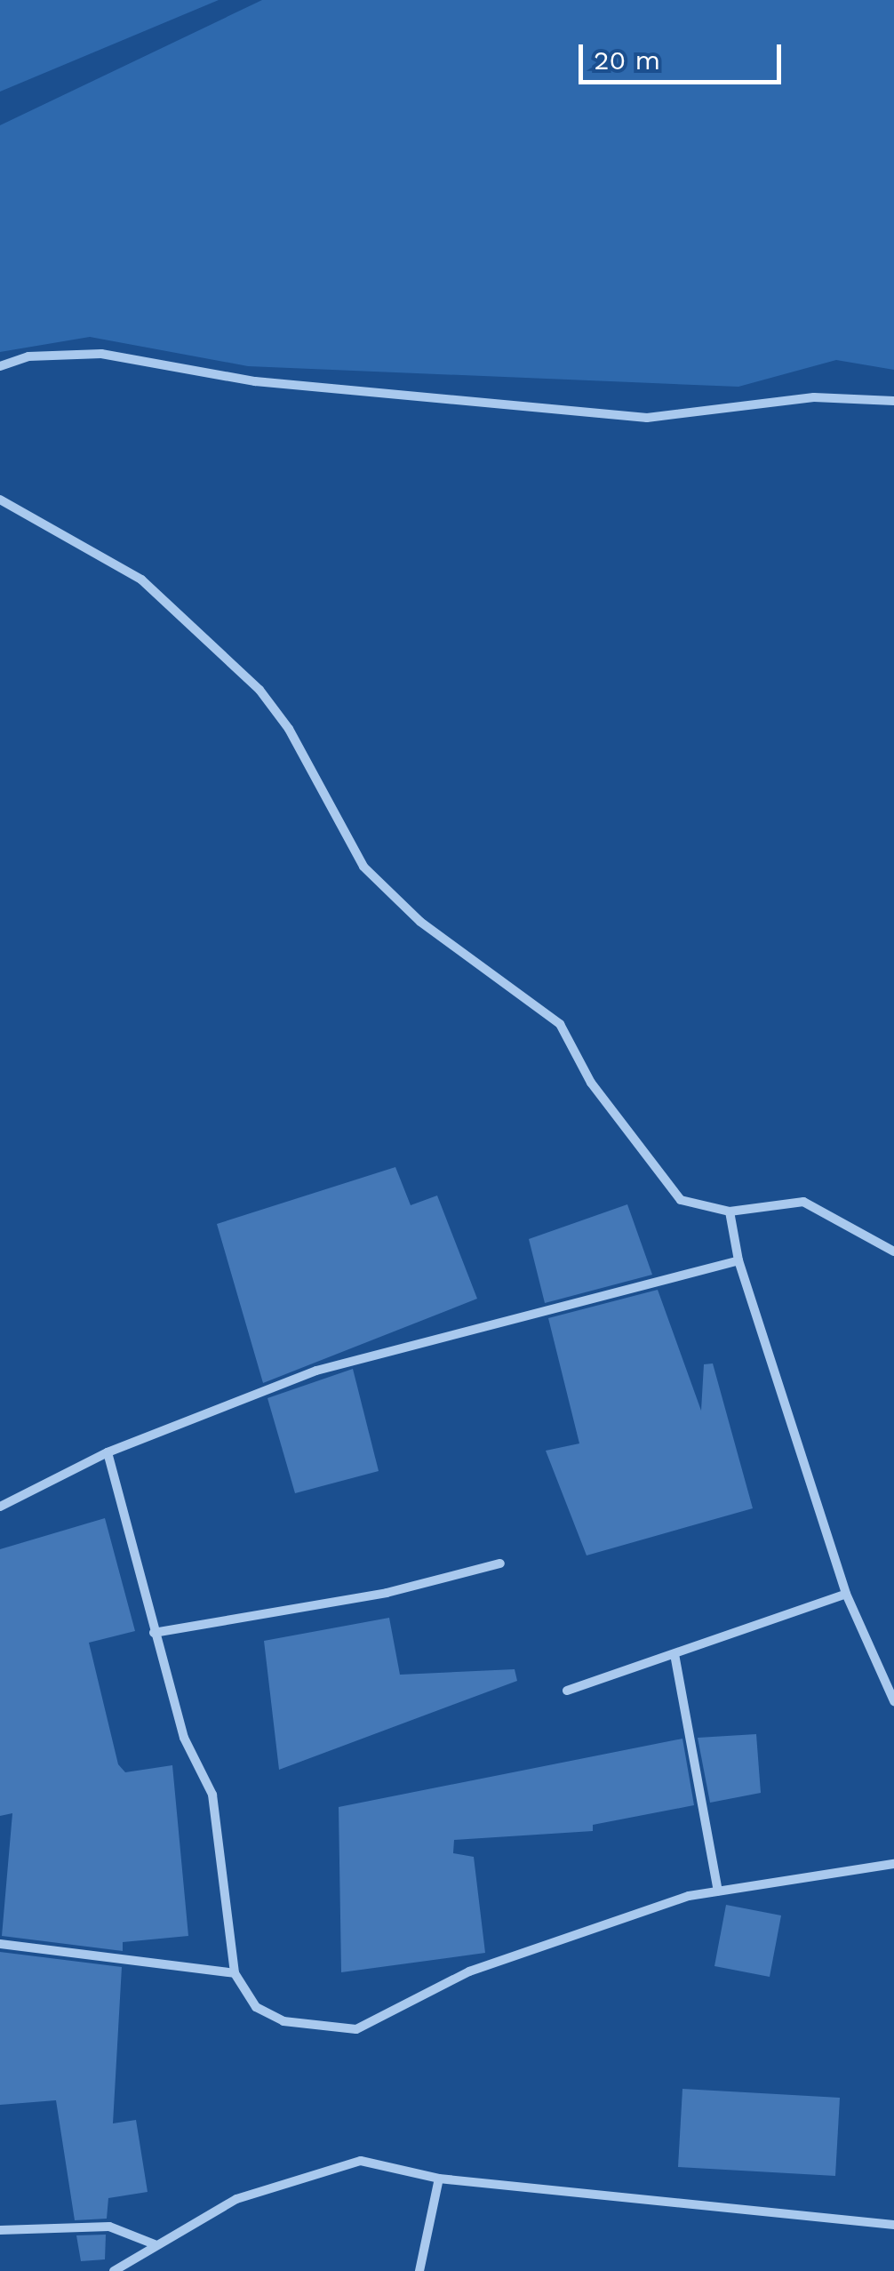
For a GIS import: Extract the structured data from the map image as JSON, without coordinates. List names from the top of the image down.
{
  "scale_bar": "20 m"
}
